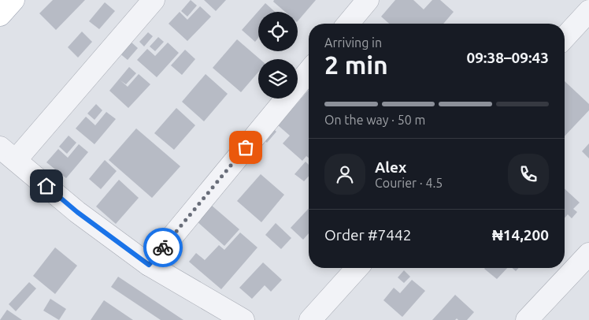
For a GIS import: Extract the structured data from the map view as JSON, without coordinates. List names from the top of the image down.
{
  "page": {
    "heading": ["2 min", "Arriving in", "09:38–09:43"],
    "panel": [
      "Alex",
      "Courier · 4.5",
      "Order #7442",
      "₦14,200"
    ],
    "bar": "On the way · 50 m"
  }
}
